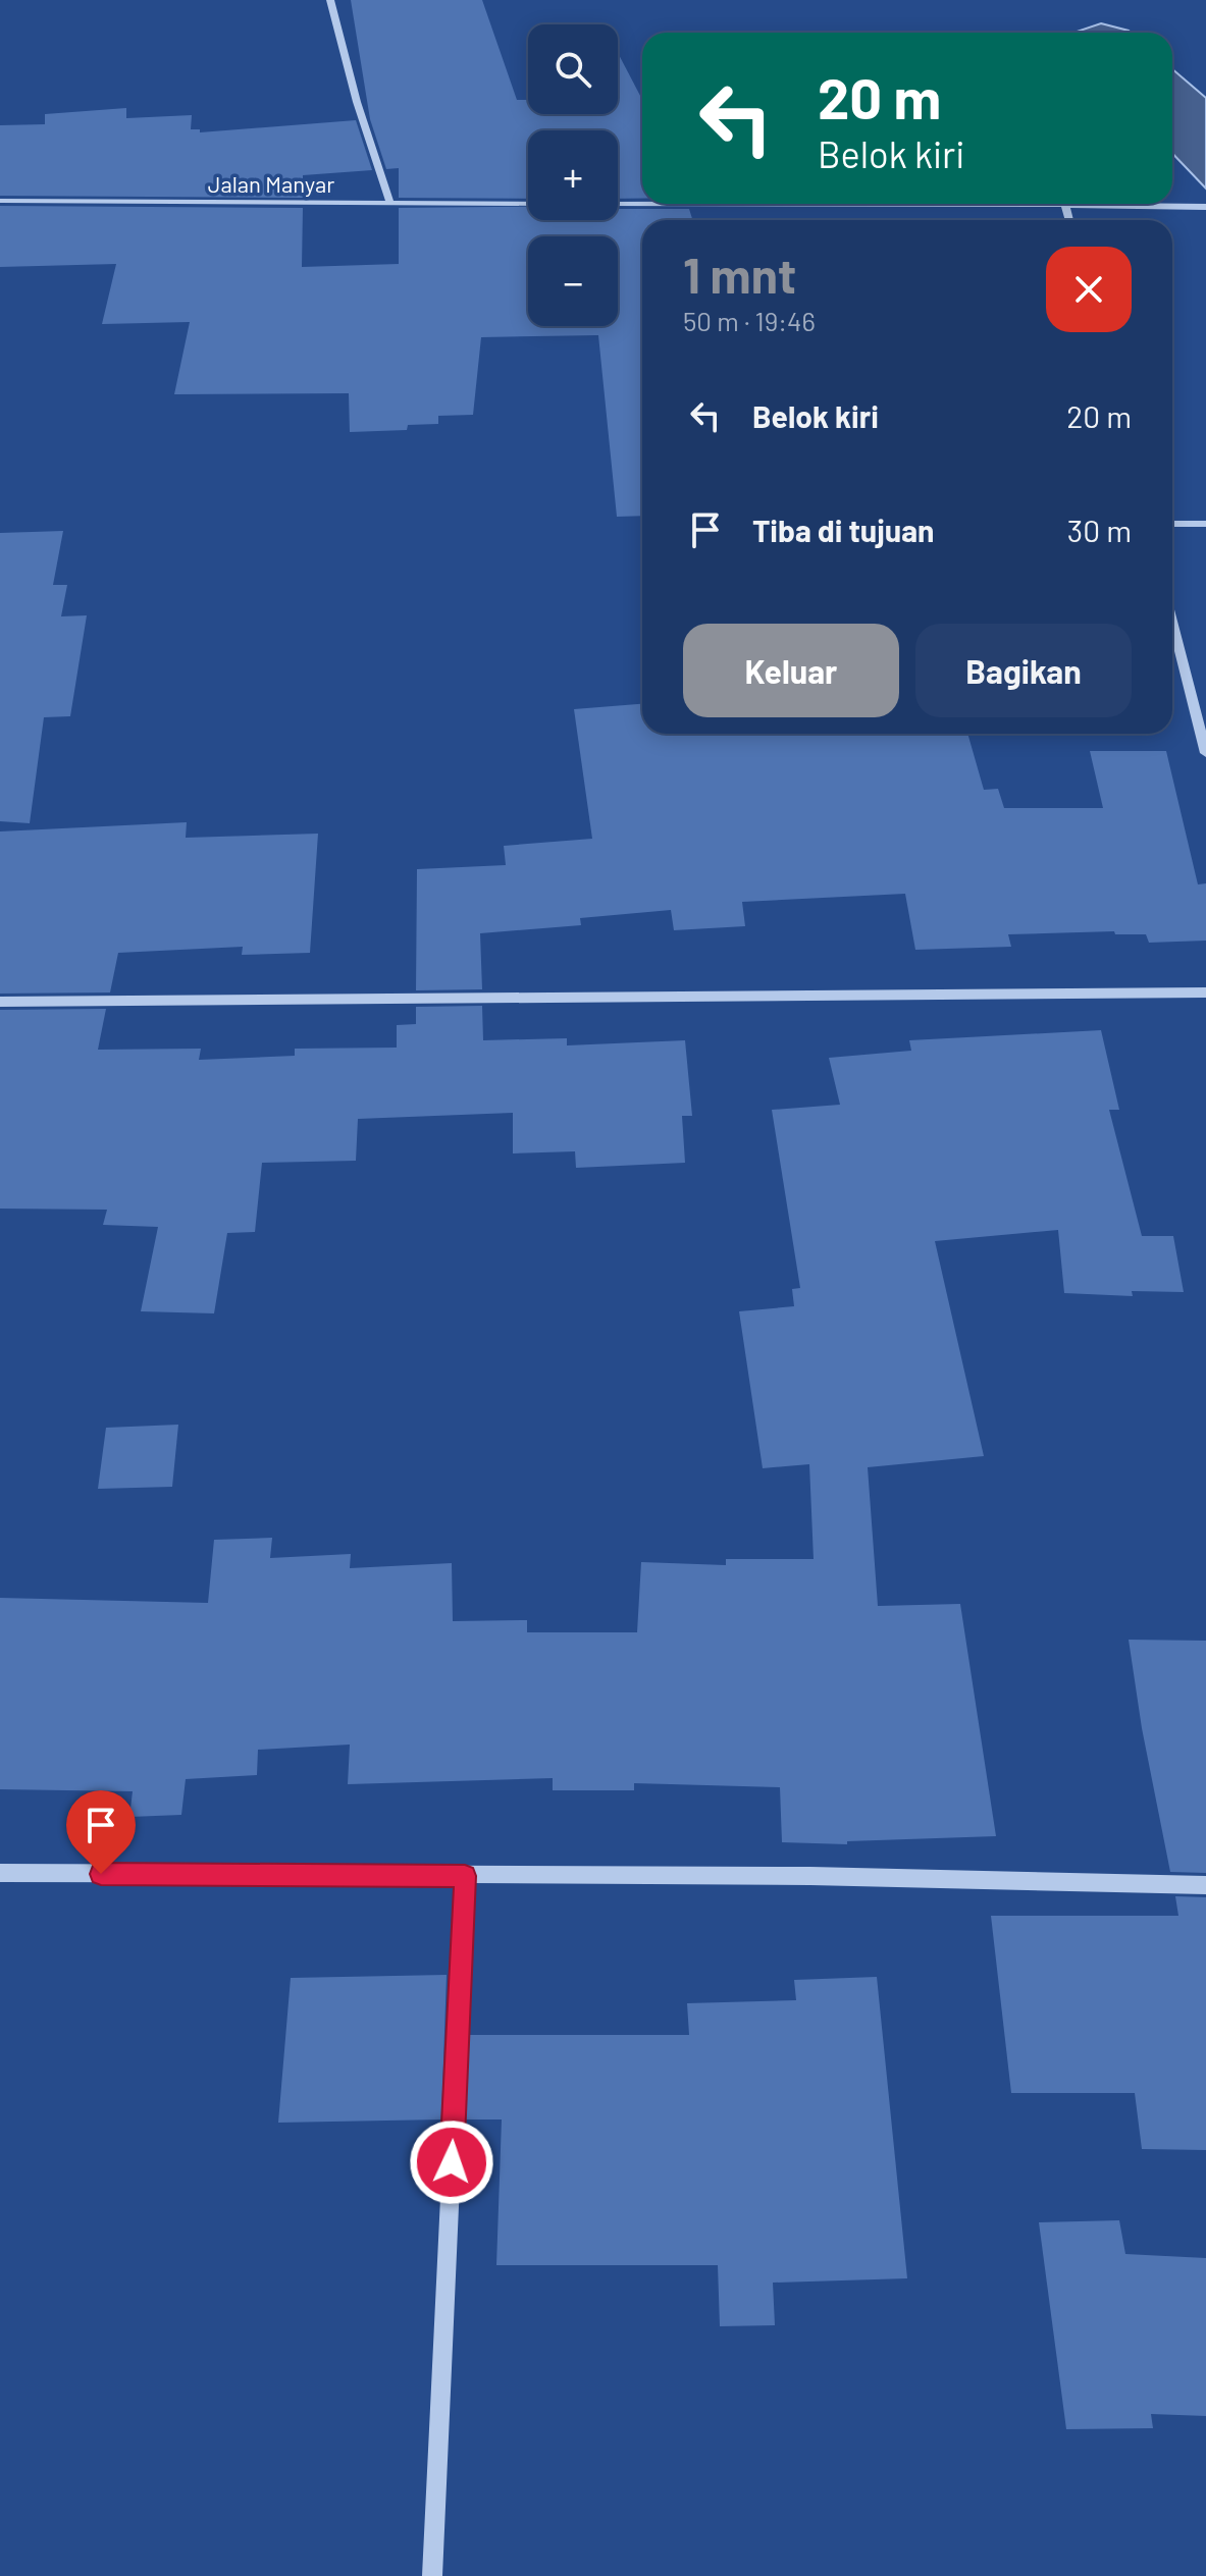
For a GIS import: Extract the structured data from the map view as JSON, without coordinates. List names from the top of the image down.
{
  "streets": {
    "street": ["Jalan Manyar"]
  },
  "page": {
    "map_buttons": ["+", "−"],
    "turn": ["20 m", "Belok kiri"],
    "heading": ["1 mnt", "50 m · 19:46"],
    "list": [
      {
        "name": "Belok kiri",
        "value": "20 m"
      },
      {
        "name": "Tiba di tujuan",
        "value": "30 m"
      }
    ],
    "buttons": ["Keluar", "Bagikan"]
  }
}
